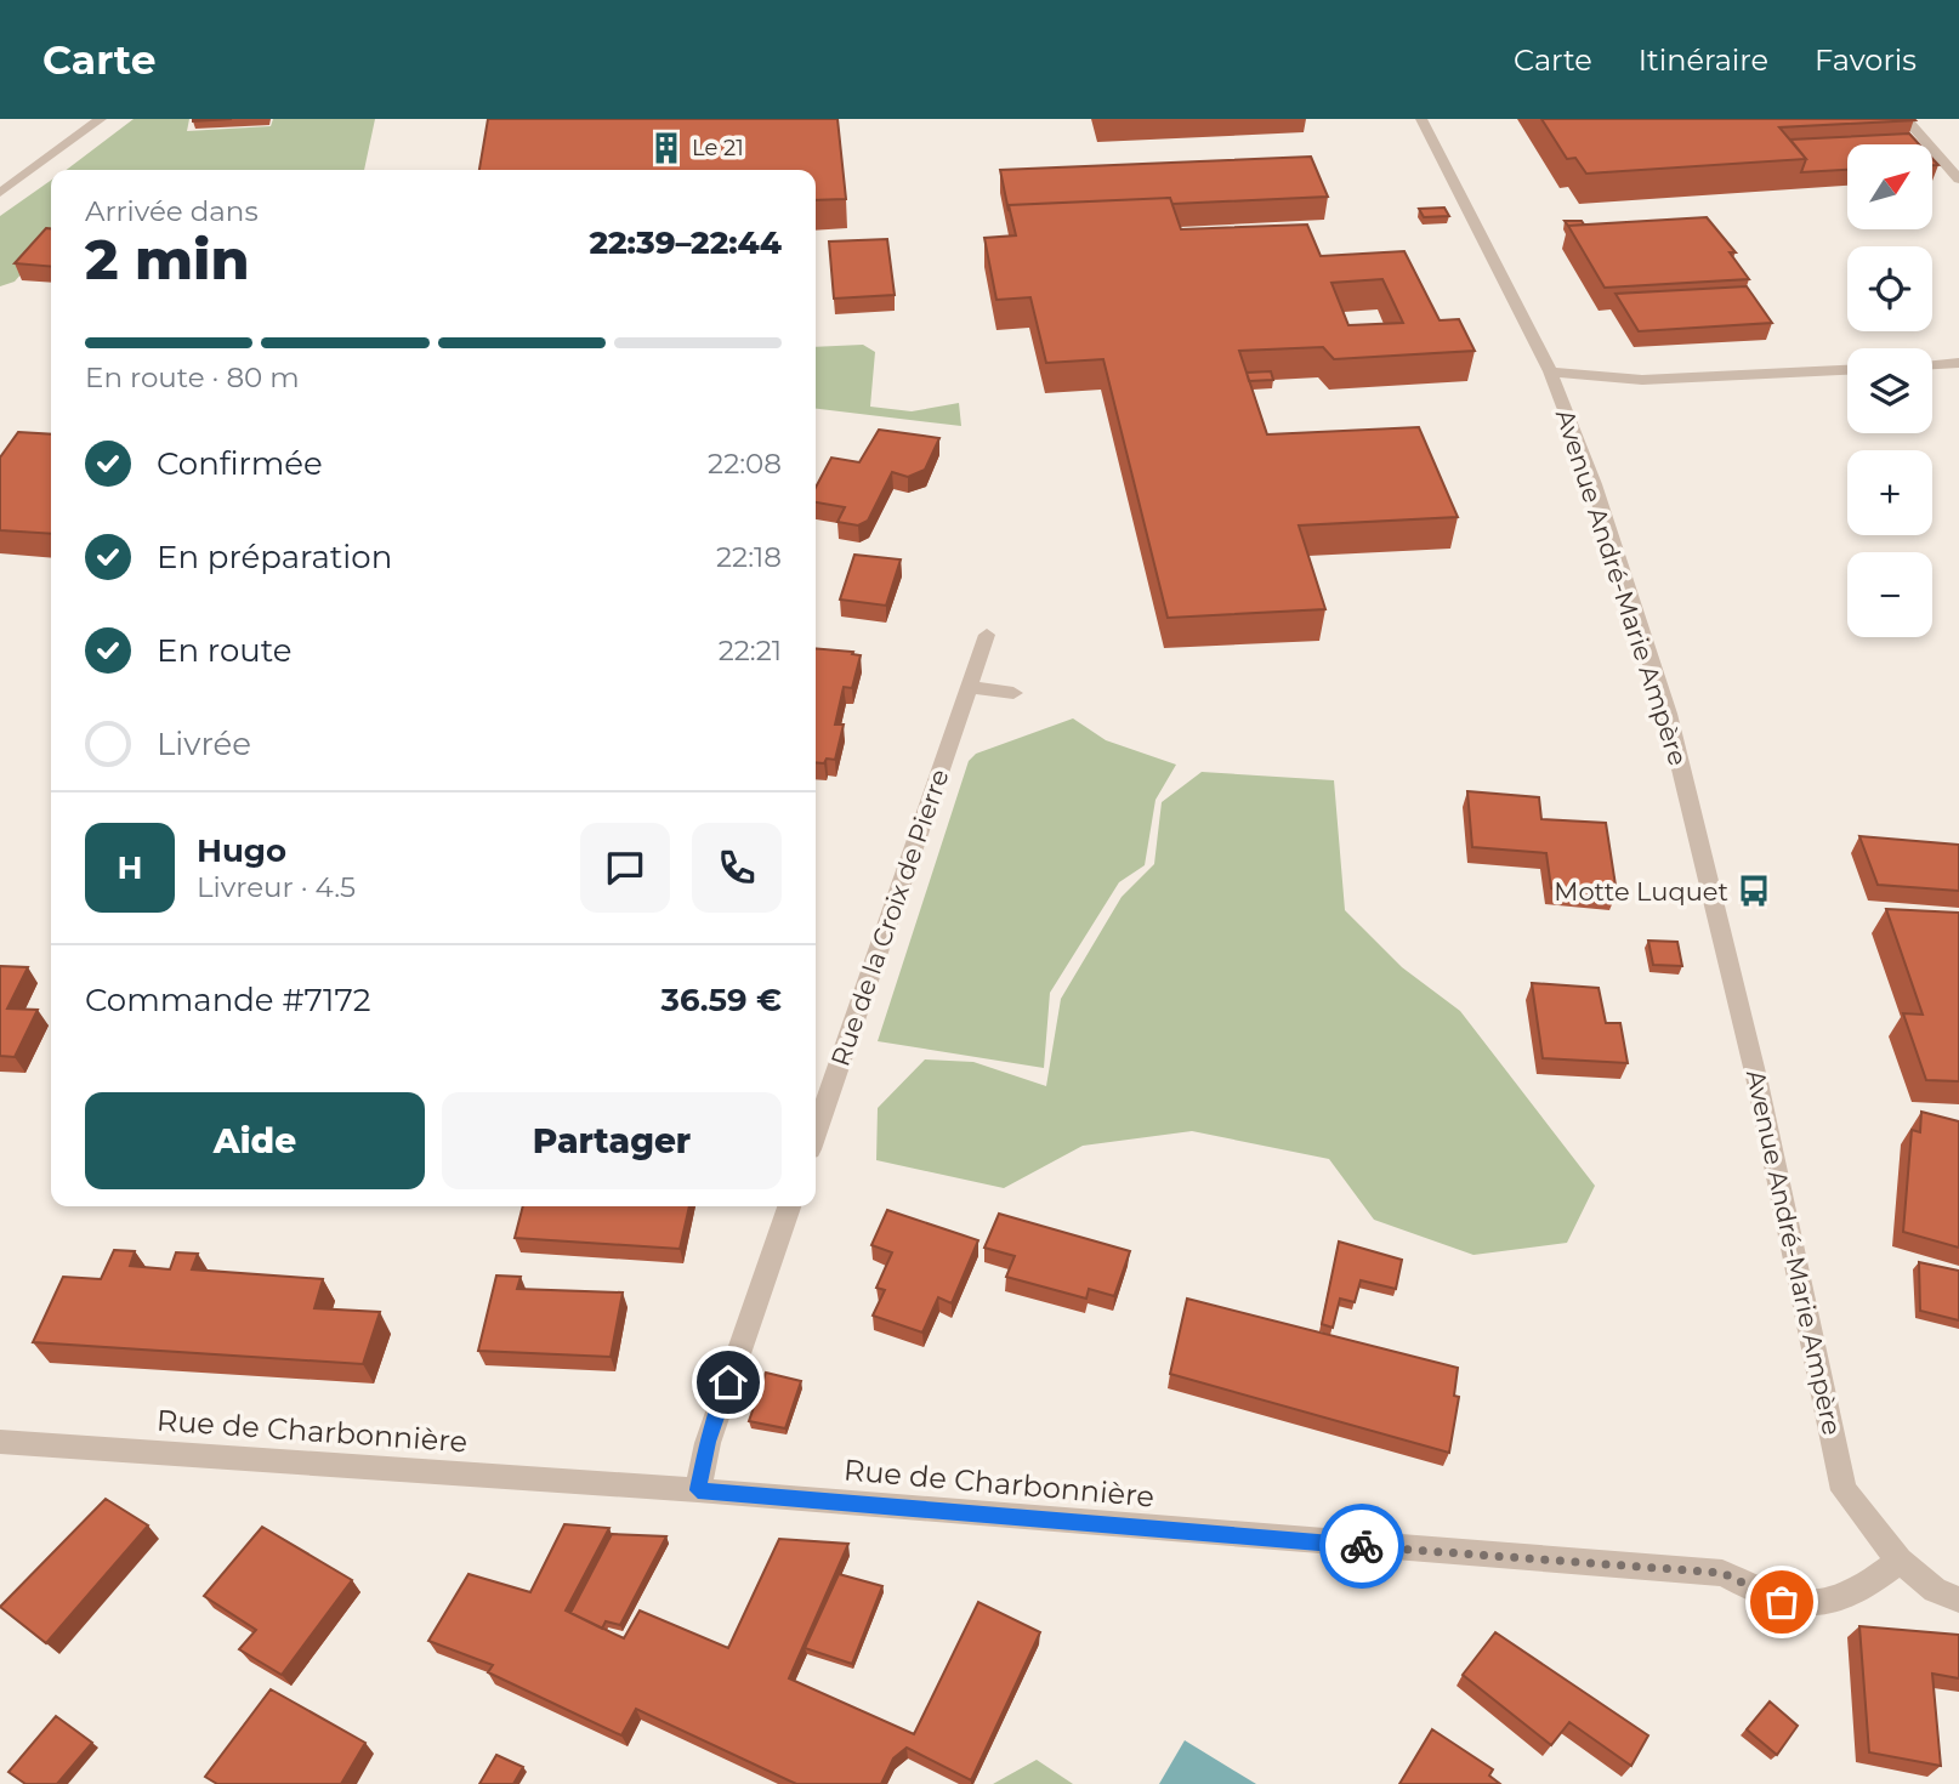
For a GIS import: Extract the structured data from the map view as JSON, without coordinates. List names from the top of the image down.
{
  "streets": {
    "street": ["Avenue André-Marie Ampère", "Rue de la Croix de Pierre", "Rue de Charbonnière"]
  },
  "crossings": [
    ["Avenue André-Marie Ampère", "Rue de Charbonnière"]
  ],
  "places": {
    "building": ["Le 21"],
    "bus stop": ["Motte Luquet"]
  },
  "north": "top right",
  "page": {
    "header": "Carte",
    "nav": ["Carte", "Itinéraire", "Favoris"],
    "map_buttons": ["+", "−"],
    "heading": ["2 min", "Arrivée dans", "22:39–22:44"],
    "panel": [
      "Hugo",
      "Livreur · 4.5",
      "Commande #7172",
      "36.59 €"
    ],
    "bar": "En route · 80 m",
    "list": [
      ["Confirmée", "22:08"],
      ["En préparation", "22:18"],
      ["En route", "22:21"],
      "Livrée"
    ],
    "round": "H",
    "buttons": ["Aide", "Partager"]
  }
}
